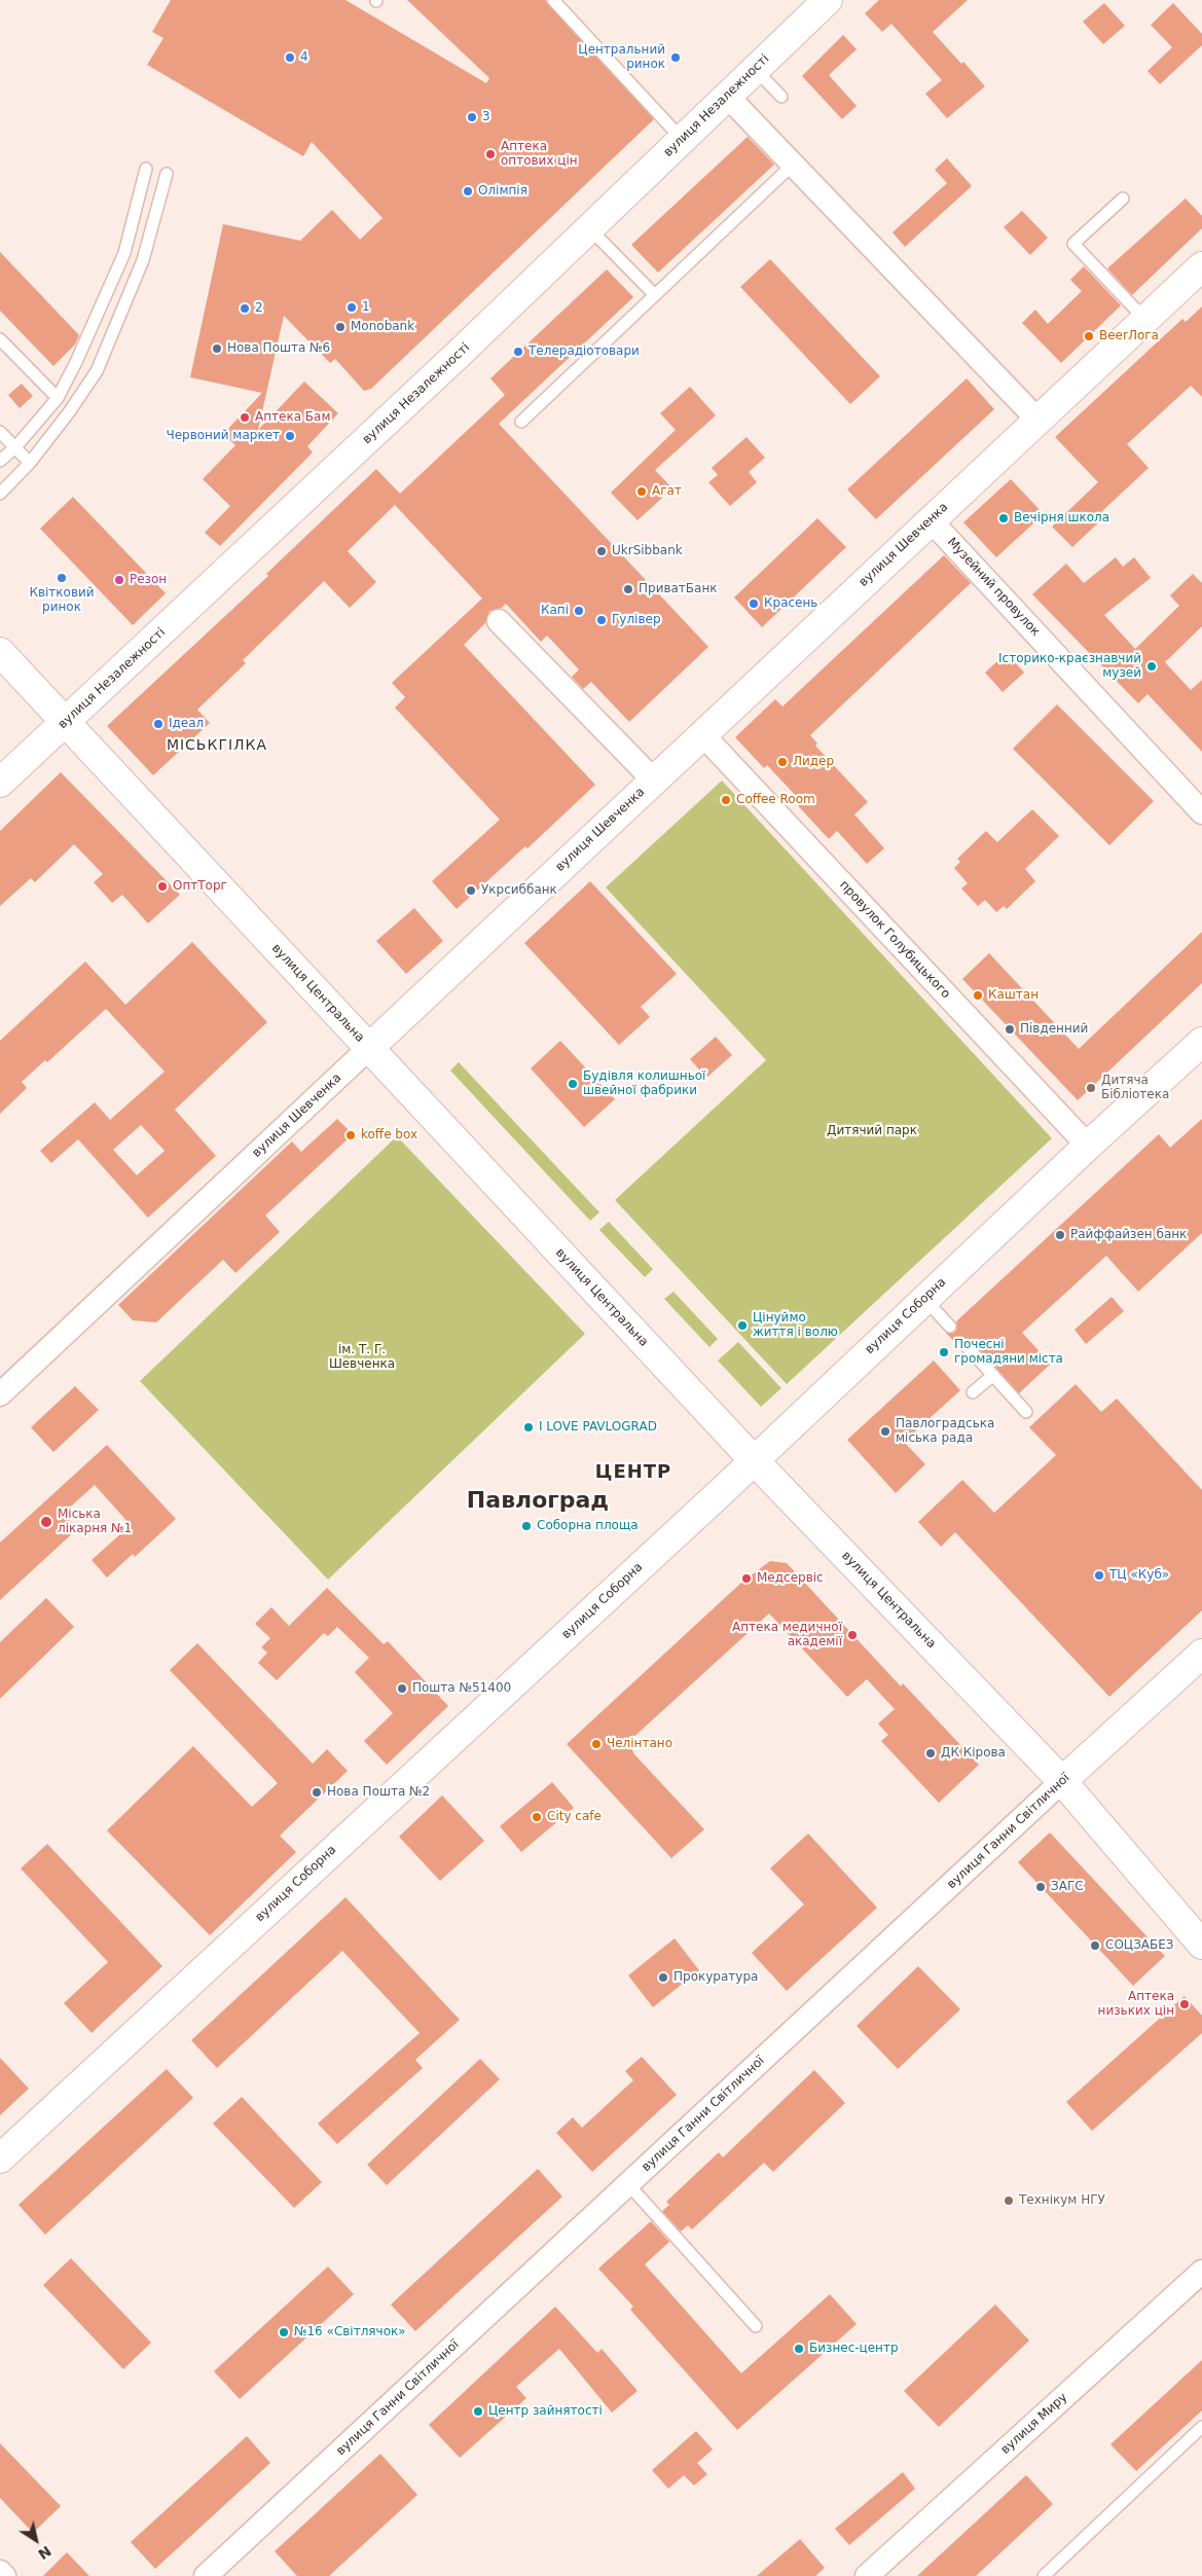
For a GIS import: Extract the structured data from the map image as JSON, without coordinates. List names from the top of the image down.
{
  "streets": {
    "street": [
      "вулиця Незалежності",
      "вулиця Шевченка",
      "Музейний провулок",
      "провулок Голубицького",
      "вулиця Центральна",
      "вулиця Соборна",
      "вулиця Ганни Світличної",
      "вулиця Миру"
    ]
  },
  "crossings": [
    ["вулиця Незалежності", "вулиця Центральна"],
    ["вулиця Шевченка", "Музейний провулок"],
    ["вулиця Шевченка", "провулок Голубицького"],
    ["вулиця Шевченка", "вулиця Центральна"],
    ["провулок Голубицького", "вулиця Соборна"],
    ["вулиця Центральна", "вулиця Соборна"],
    ["вулиця Центральна", "вулиця Ганни Світличної"]
  ],
  "districts": ["МІСЬКГІЛКА", "ЦЕНТР", "Павлоград"],
  "parks": ["Дитячий парк", "ім. Т. Г. Шевченка"],
  "places": [
    "4",
    "Центральний ринок",
    "3",
    "Аптека оптових цін",
    "Олімпія",
    "1",
    "2",
    "Monobank",
    "BeerЛога",
    "Нова Пошта №6",
    "Телерадіотовари",
    "Аптека Бам",
    "Червоний маркет",
    "Агат",
    "Вечірня школа",
    "UkrSibbank",
    "Квітковий ринок",
    "Резон",
    "ПриватБанк",
    "Красень",
    "Капі",
    "Гулівер",
    "Історико-краєзнавчий музей",
    "Ідеал",
    "Лидер",
    "Coffee Room",
    "ОптТорг",
    "Укрсиббанк",
    "Каштан",
    "Пiвденний",
    "Будівля колишньої швейної фабрики",
    "Дитяча Бiблiотека",
    "koffe box",
    "Райффайзен банк",
    "Цінуймо життя і волю",
    "Почесні громадяни міста",
    "I LOVE PAVLOGRAD",
    "Павлоградська міська рада",
    "Міська лікарня №1",
    "Соборна площа",
    "ТЦ «Куб»",
    "Медсервіс",
    "Аптека медичної академії",
    "Пошта №51400",
    "Челінтано",
    "ДК Кірова",
    "Нова Пошта №2",
    "City cafe",
    "ЗАГС",
    "СОЦЗАБЕЗ",
    "Прокуратура",
    "Аптека низьких цін",
    "Технікум НГУ",
    "№16 «Світлячок»",
    "Бизнес-центр",
    "Центр зайнятості"
  ],
  "north": "bottom right"
}
